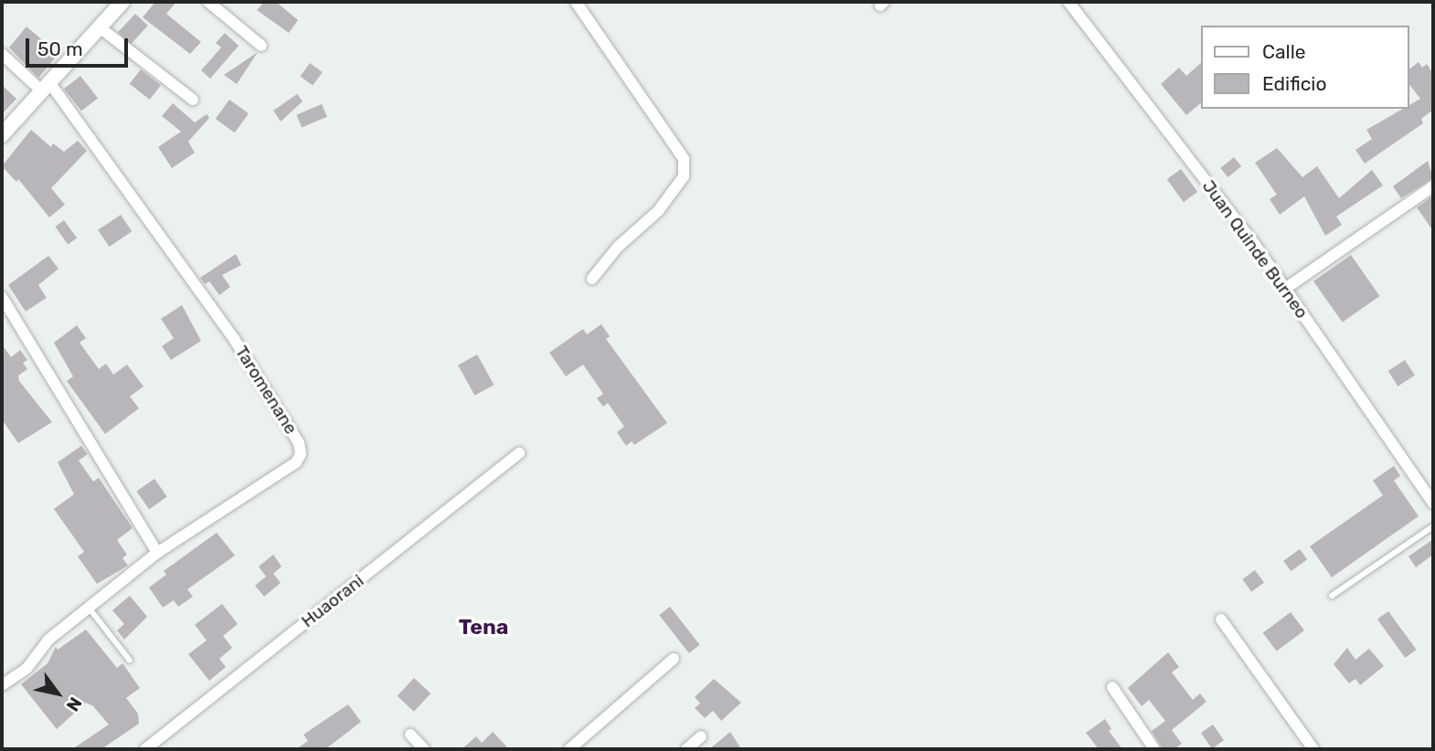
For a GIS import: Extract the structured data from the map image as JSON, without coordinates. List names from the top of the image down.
{
  "streets": {
    "street": ["Juan Quinde Burneo", "Taromenane", "Huaorani"]
  },
  "districts": ["Tena"],
  "legend": ["Calle", "Edificio"],
  "scale_bar": "50 m",
  "north": "bottom right"
}
